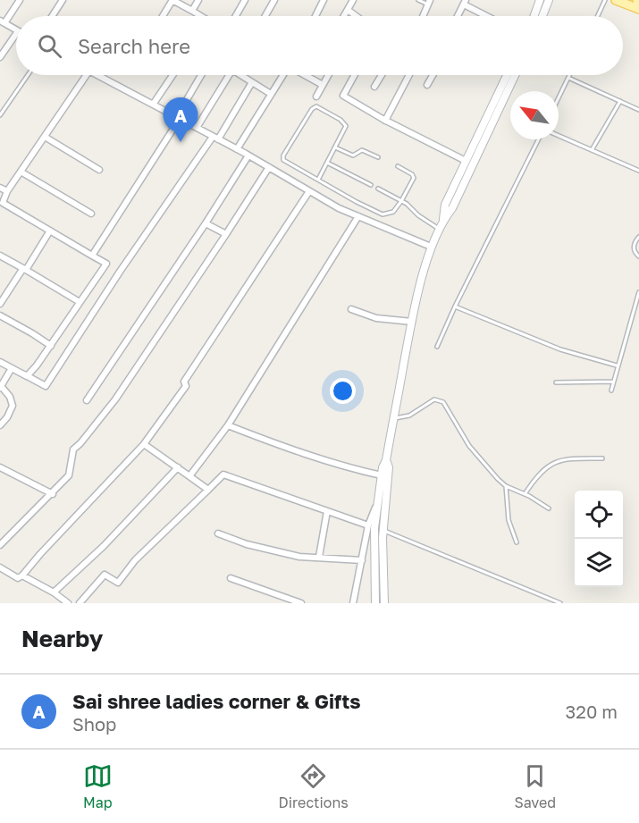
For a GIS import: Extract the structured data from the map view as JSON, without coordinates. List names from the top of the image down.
{
  "north": "top left",
  "page": {
    "search": "Search here",
    "pins": "A",
    "heading": "Nearby",
    "list": [
      {
        "mark": "A",
        "name": "Sai shree ladies corner & Gifts",
        "note": "Shop",
        "value": "320 m"
      }
    ],
    "nav": ["Map", "Directions", "Saved"]
  }
}
